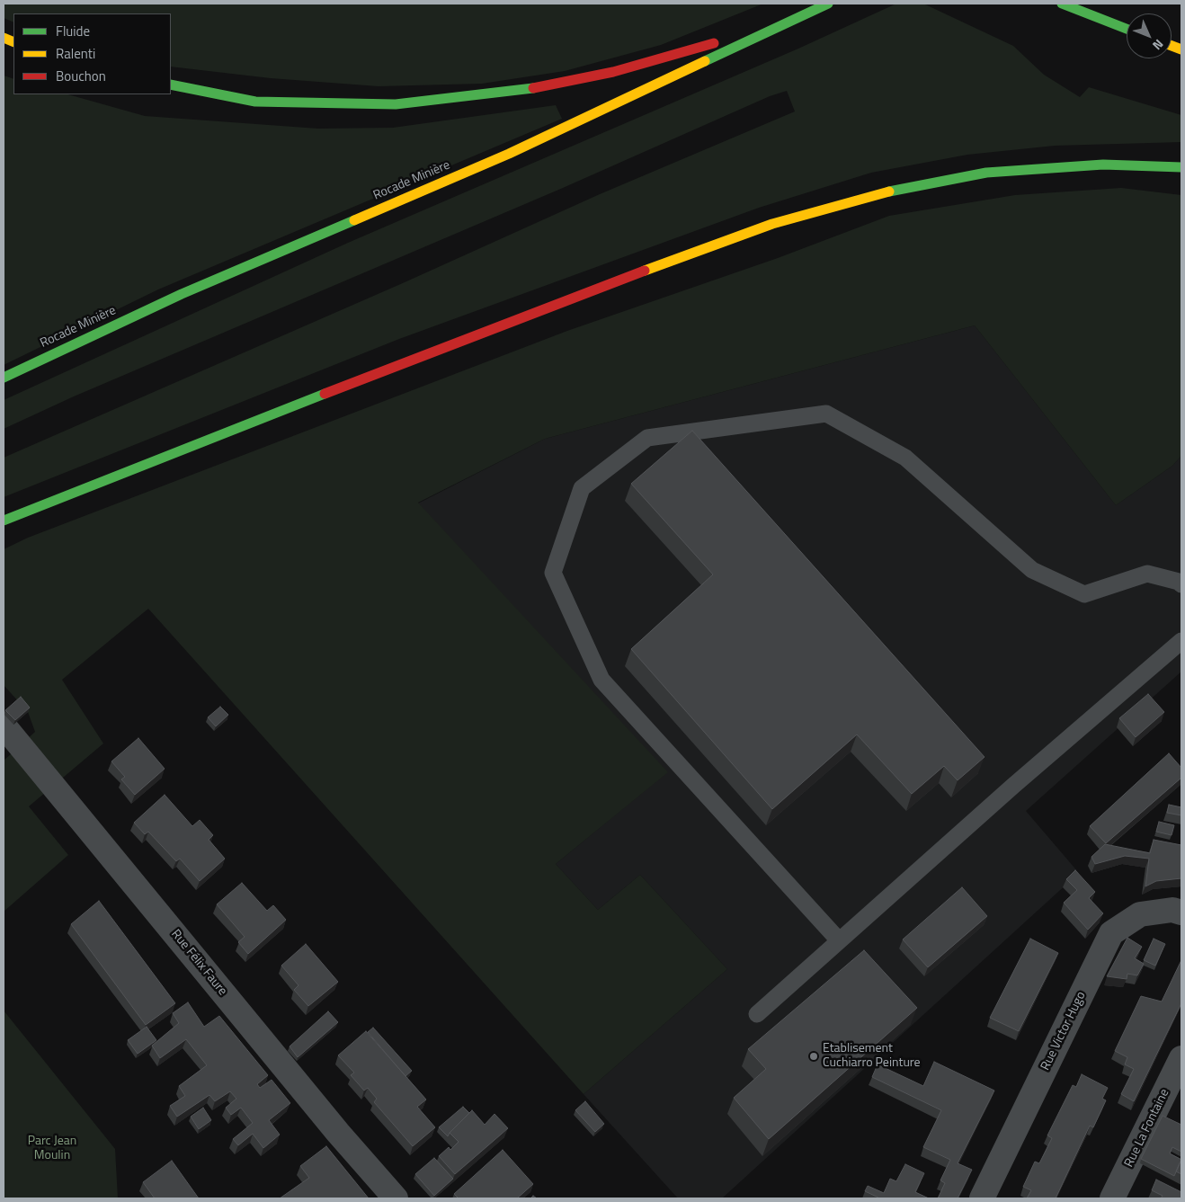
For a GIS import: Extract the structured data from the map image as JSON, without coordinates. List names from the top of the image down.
{
  "streets": {
    "highway": ["Rocade Minière"],
    "street": ["Rue Félix Faure", "Rue Victor Hugo", "Rue La Fontaine"]
  },
  "parks": ["Parc Jean Moulin"],
  "places": ["Etablisement Cuchiarro Peinture"],
  "legend": ["Fluide", "Ralenti", "Bouchon"],
  "north": "bottom right"
}
